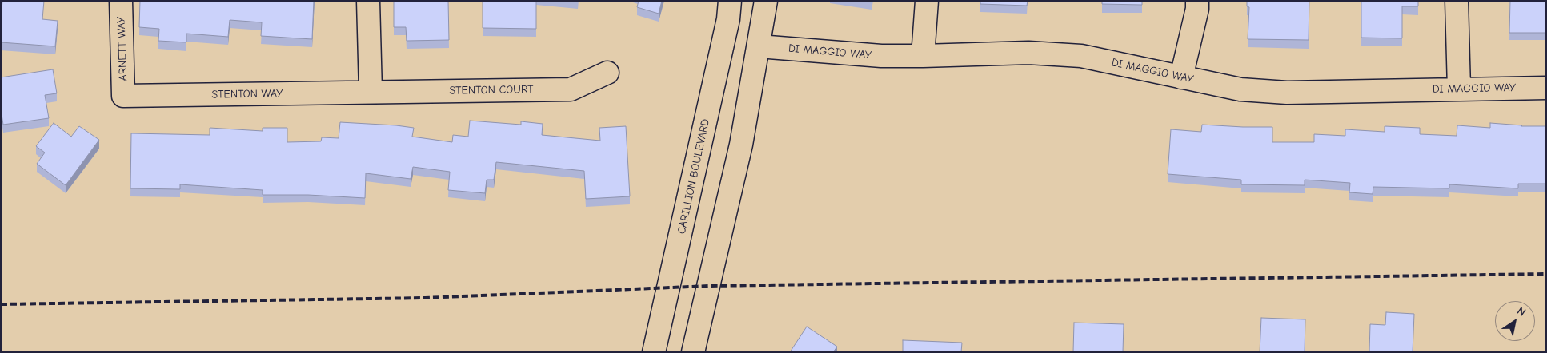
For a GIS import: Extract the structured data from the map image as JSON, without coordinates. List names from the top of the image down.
{
  "streets": {
    "street": [
      "ARNETT WAY",
      "DI MAGGIO WAY",
      "STENTON COURT",
      "STENTON WAY",
      "CARILLION BOULEVARD"
    ]
  },
  "crossings": [
    ["ARNETT WAY", "STENTON WAY"],
    ["STENTON COURT", "STENTON WAY"]
  ],
  "north": "top right"
}
